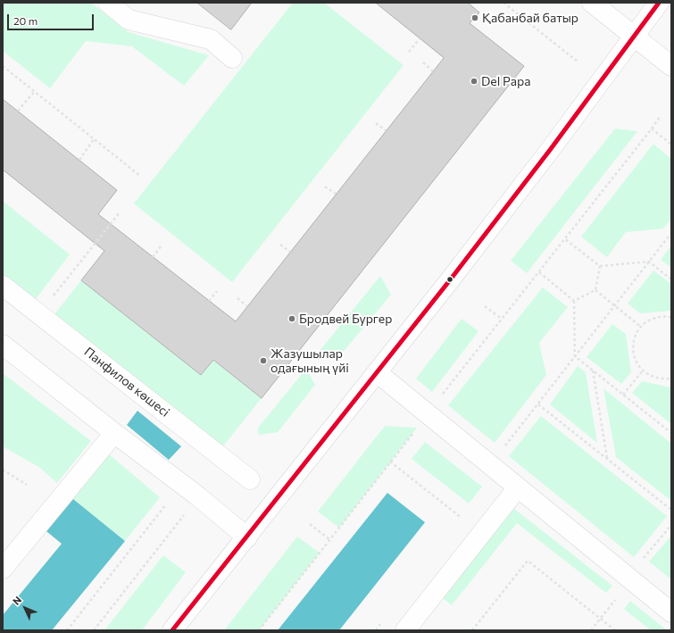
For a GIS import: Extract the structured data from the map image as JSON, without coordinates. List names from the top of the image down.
{
  "streets": {
    "street": ["Панфилов көшесі"]
  },
  "places": [
    "Қабанбай батыр",
    "Del Papa",
    "Бродвей Бургер",
    "Жазушылар одағының үйі"
  ],
  "scale_bar": "20 m",
  "north": "top left"
}
